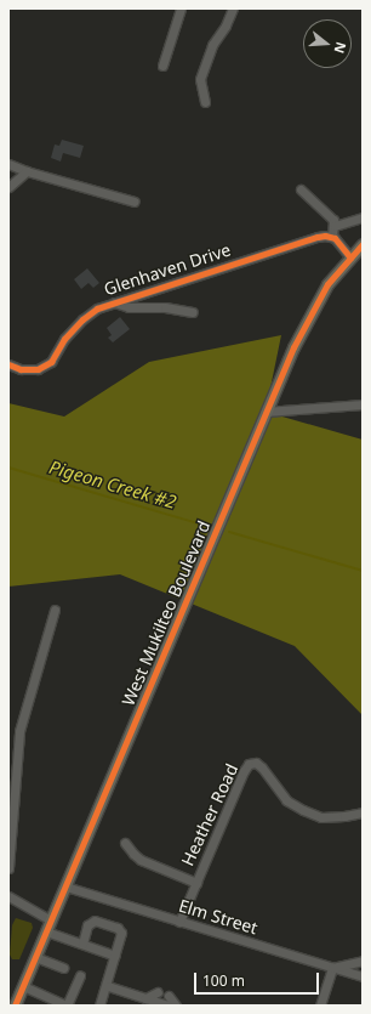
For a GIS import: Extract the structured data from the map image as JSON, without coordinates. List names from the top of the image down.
{
  "streets": {
    "main road": ["West Mukilteo Boulevard"],
    "street": ["Glenhaven Drive", "Heather Road", "Elm Street"]
  },
  "crossings": [
    ["West Mukilteo Boulevard", "Elm Street"],
    ["Heather Road", "Elm Street"]
  ],
  "water": ["Pigeon Creek #2"],
  "scale_bar": "100 m",
  "north": "right"
}
